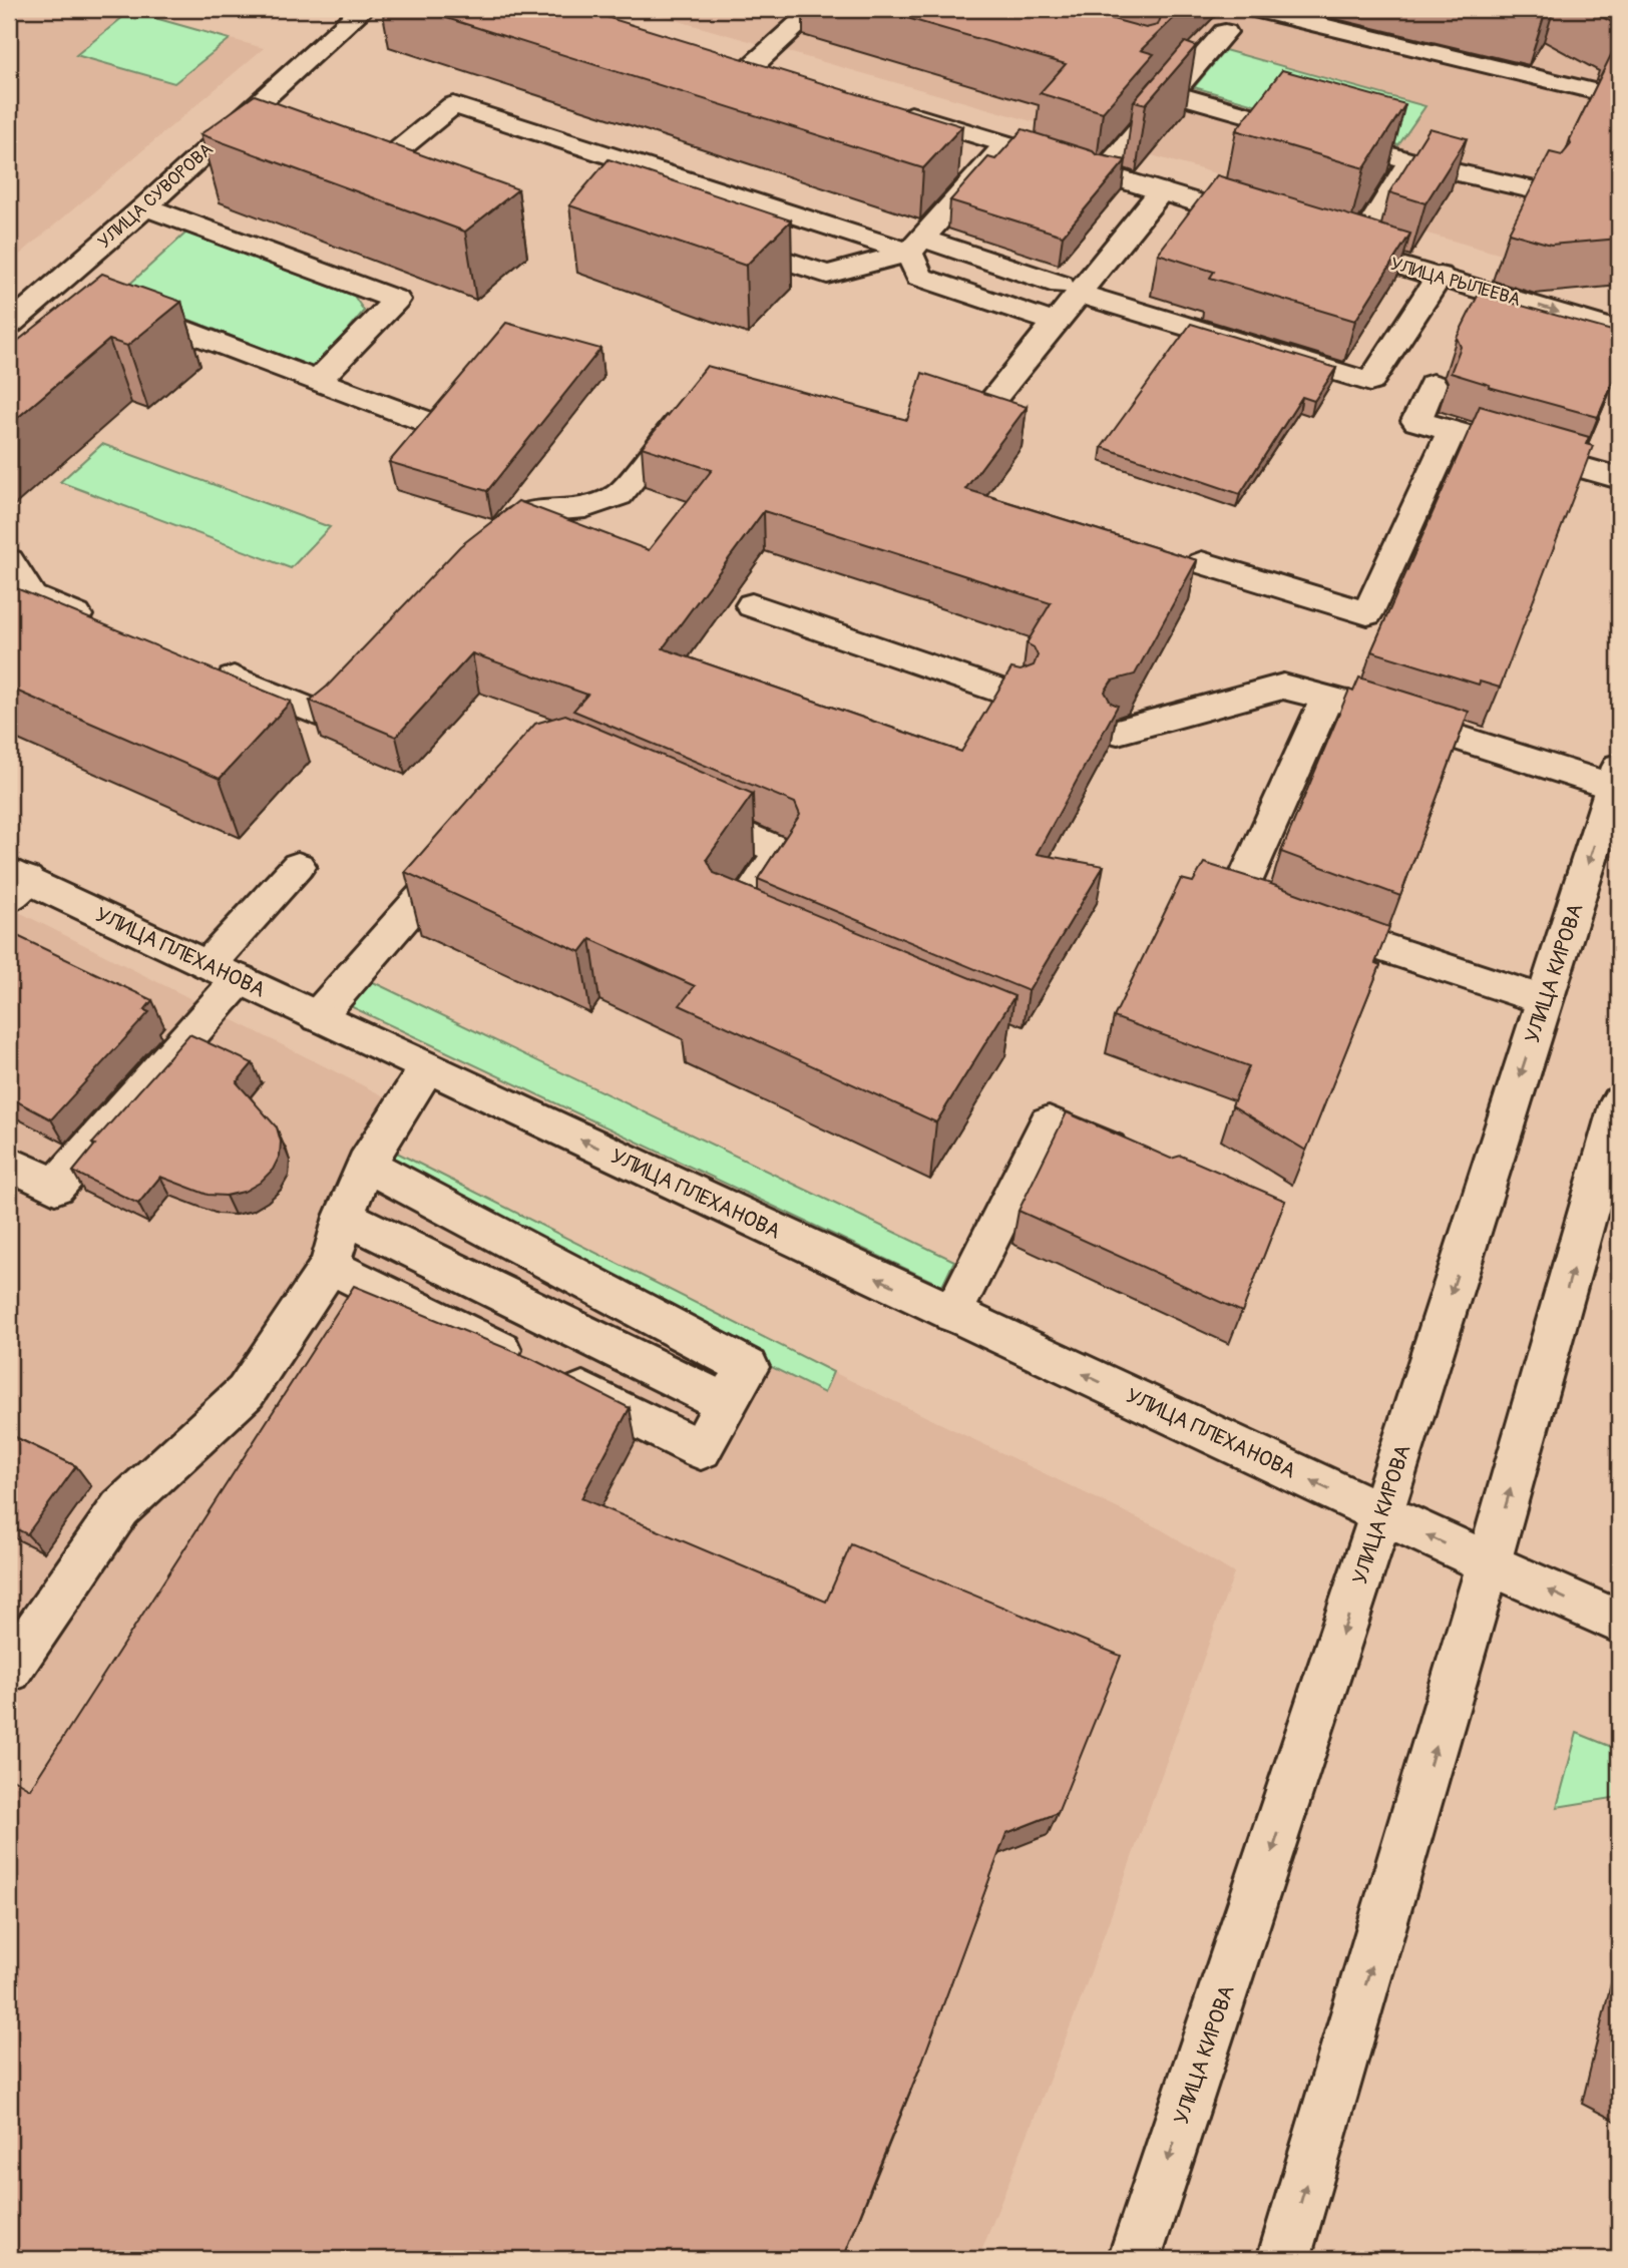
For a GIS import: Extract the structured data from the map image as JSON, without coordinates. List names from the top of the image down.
{
  "streets": {
    "main road": [
      "УЛИЦА СУВОРОВА",
      "УЛИЦА РЫЛЕЕВА",
      "УЛИЦА ПЛЕХАНОВА",
      "УЛИЦА КИРОВА"
    ]
  },
  "crossings": [
    ["УЛИЦА ПЛЕХАНОВА", "УЛИЦА КИРОВА"]
  ]
}
